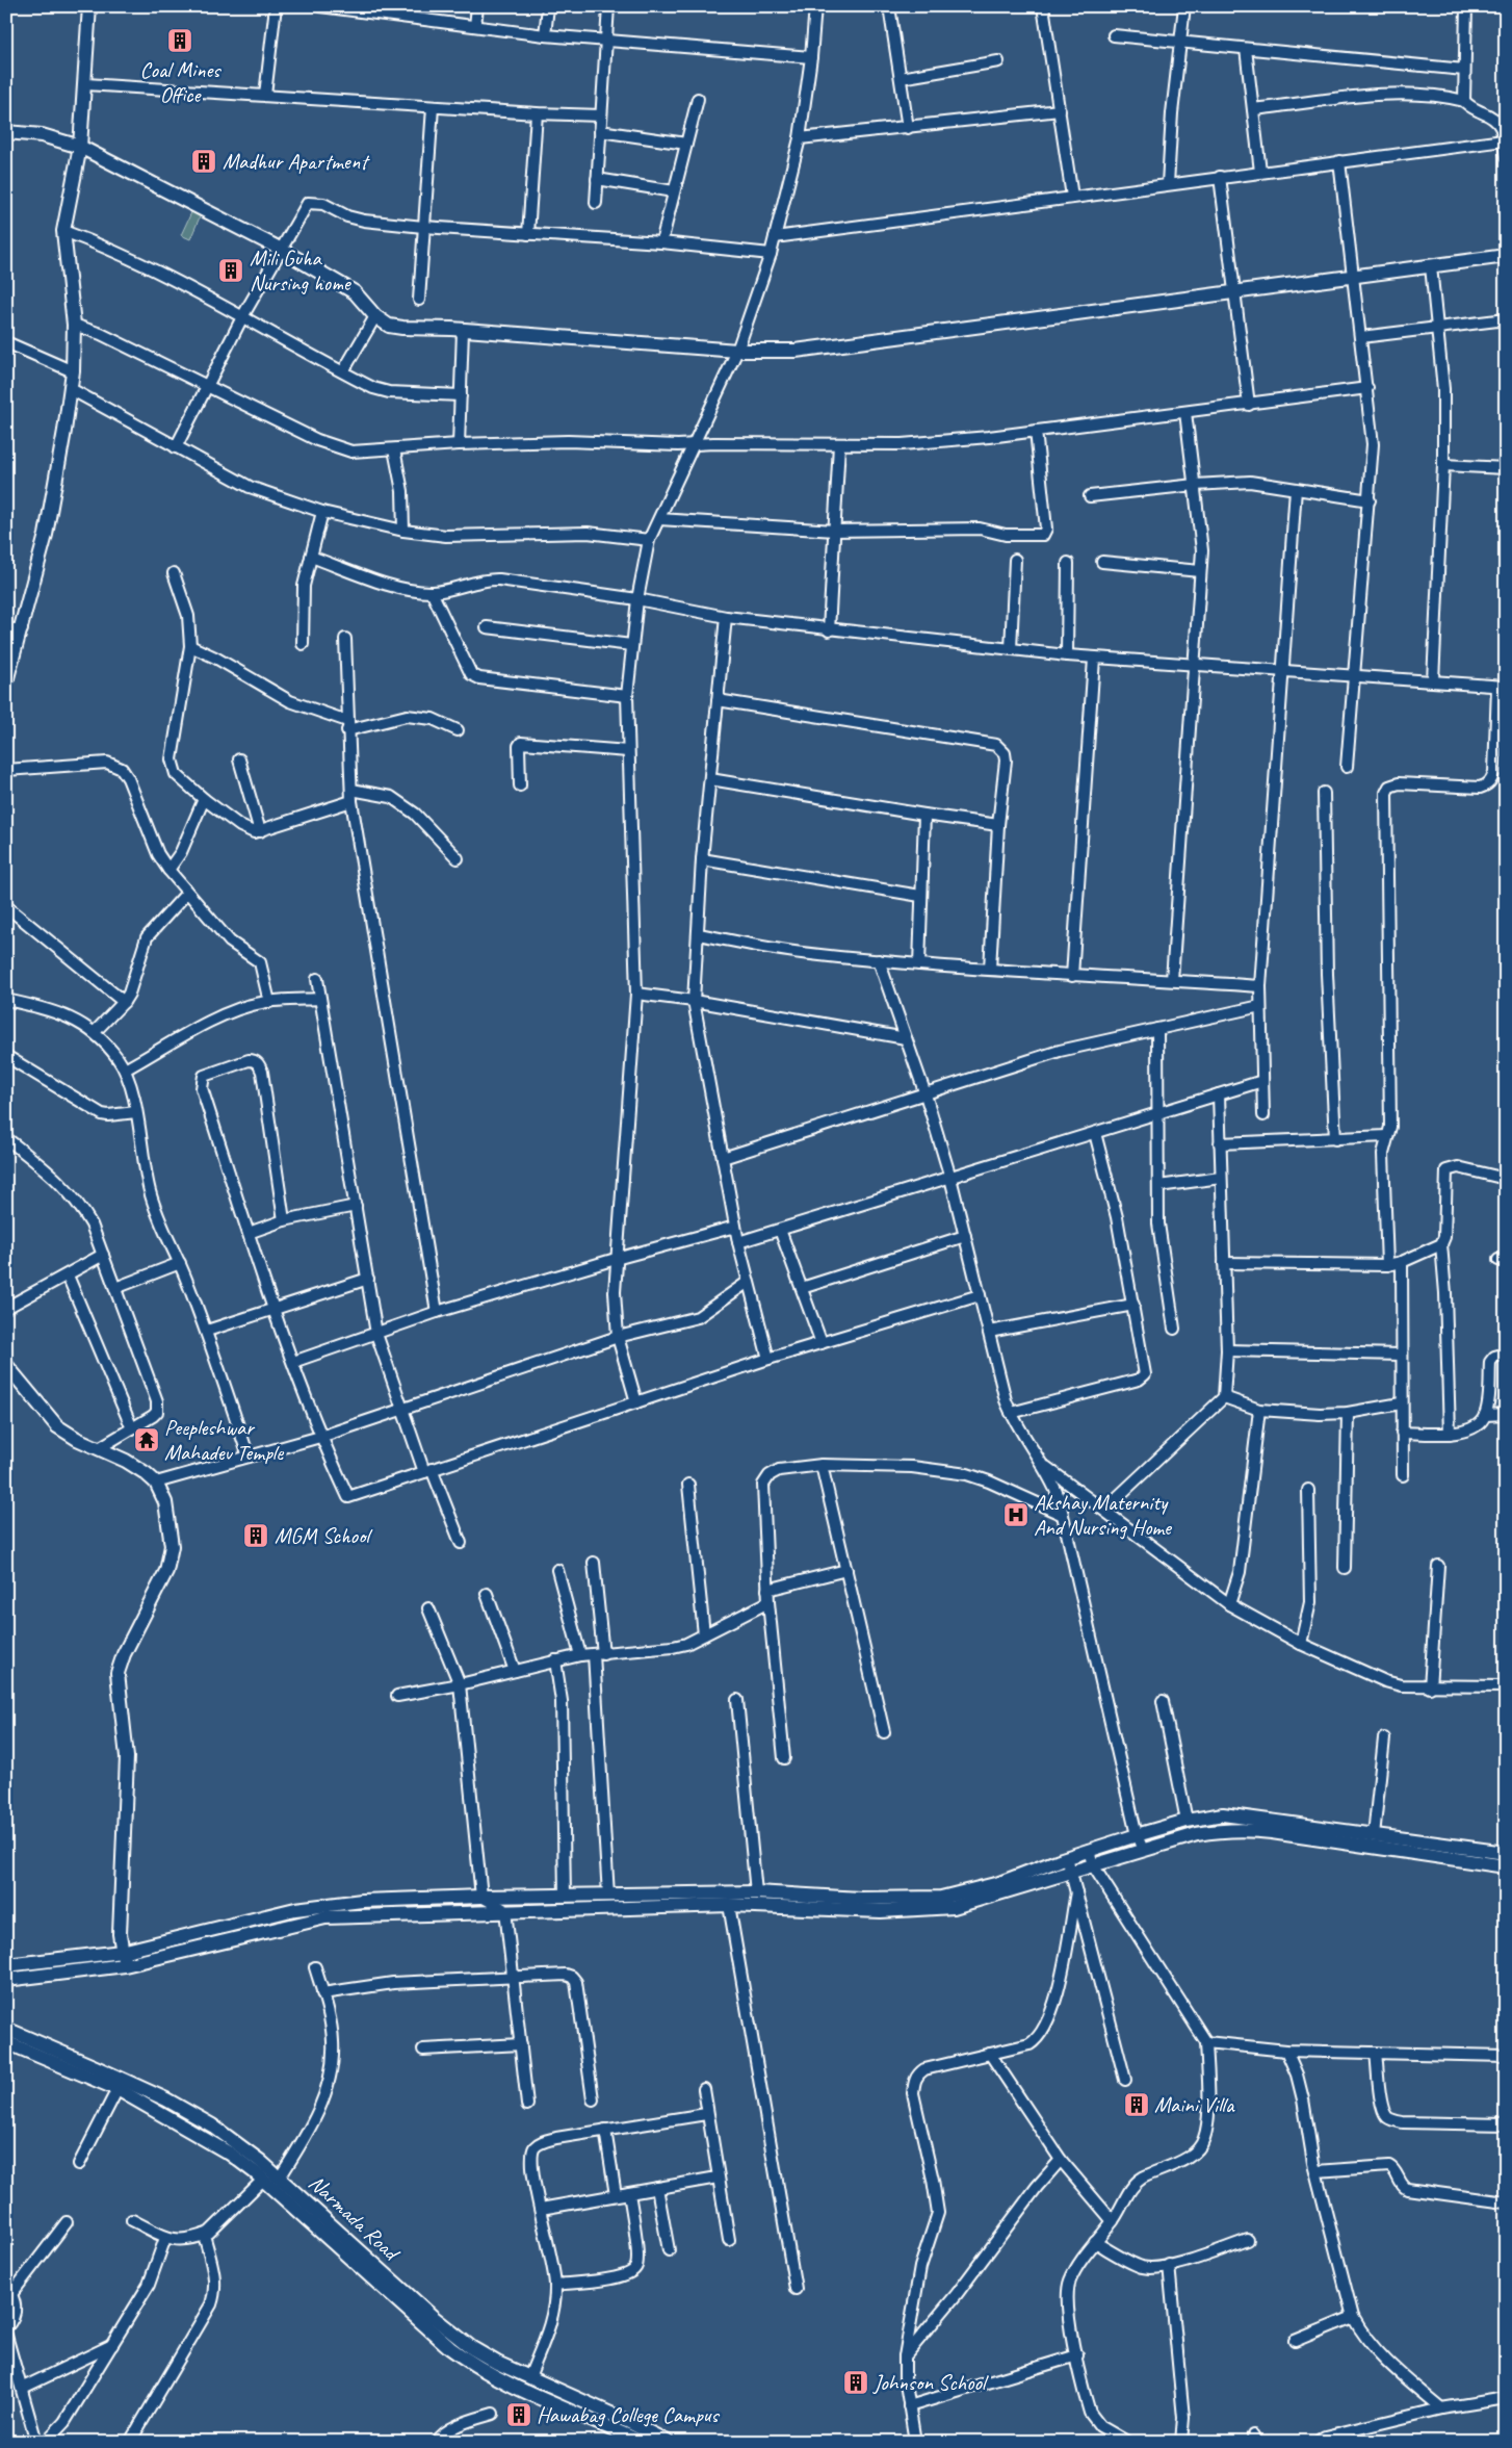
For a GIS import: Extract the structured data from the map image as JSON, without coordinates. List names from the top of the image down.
{
  "streets": {
    "street": ["Narmada Road"]
  },
  "places": {
    "building": [
      "Coal Mines Office",
      "Madhur Apartment",
      "Mili Guha Nursing home",
      "MGM School",
      "Maini Villa",
      "Johnson School",
      "Hawabag College Campus"
    ],
    "temple": ["Peepleshwar Mahadev Temple"],
    "hospital": ["Akshay Maternity And Nursing Home"]
  }
}
